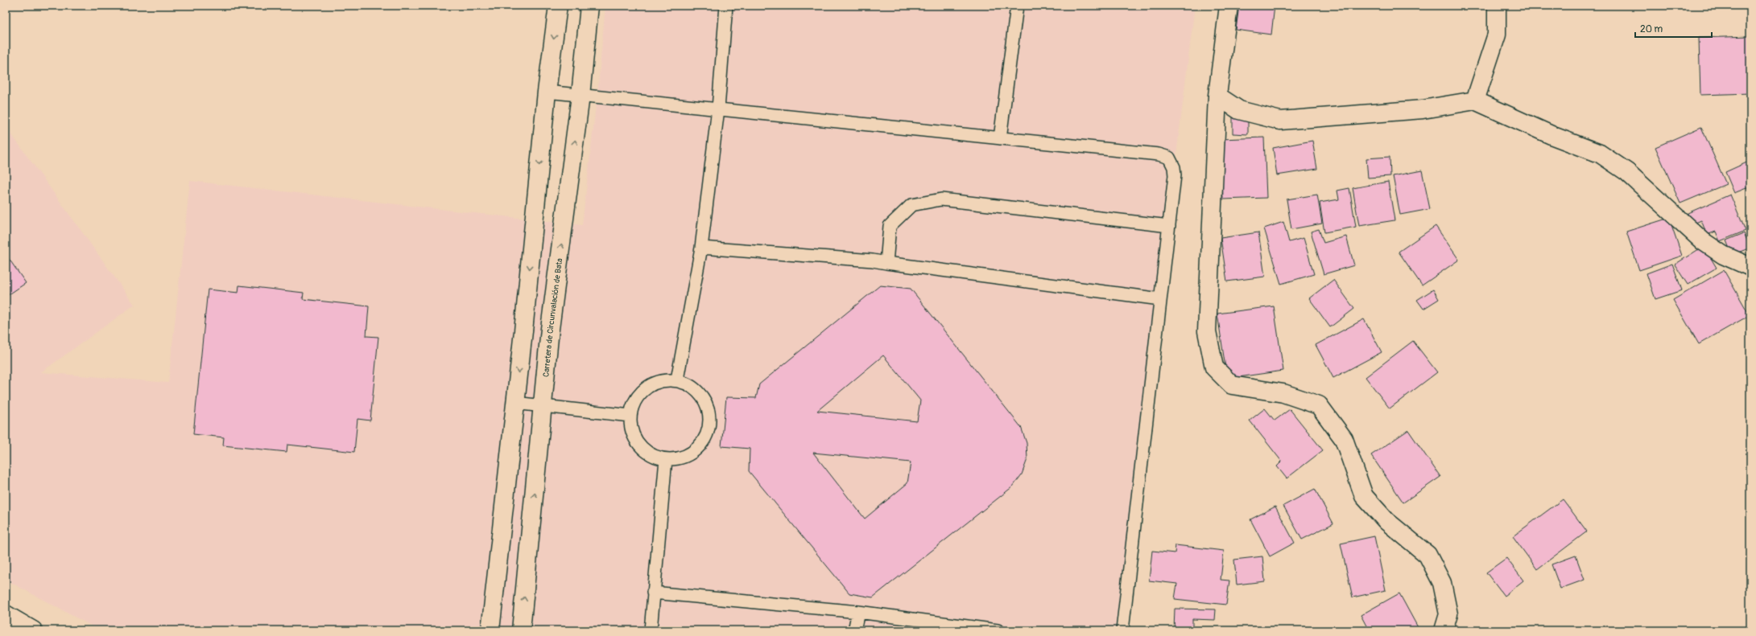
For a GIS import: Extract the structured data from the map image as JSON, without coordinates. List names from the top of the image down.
{
  "streets": {
    "street": ["Carretera de Circunvalación de Bata"]
  },
  "scale_bar": "20 m"
}
